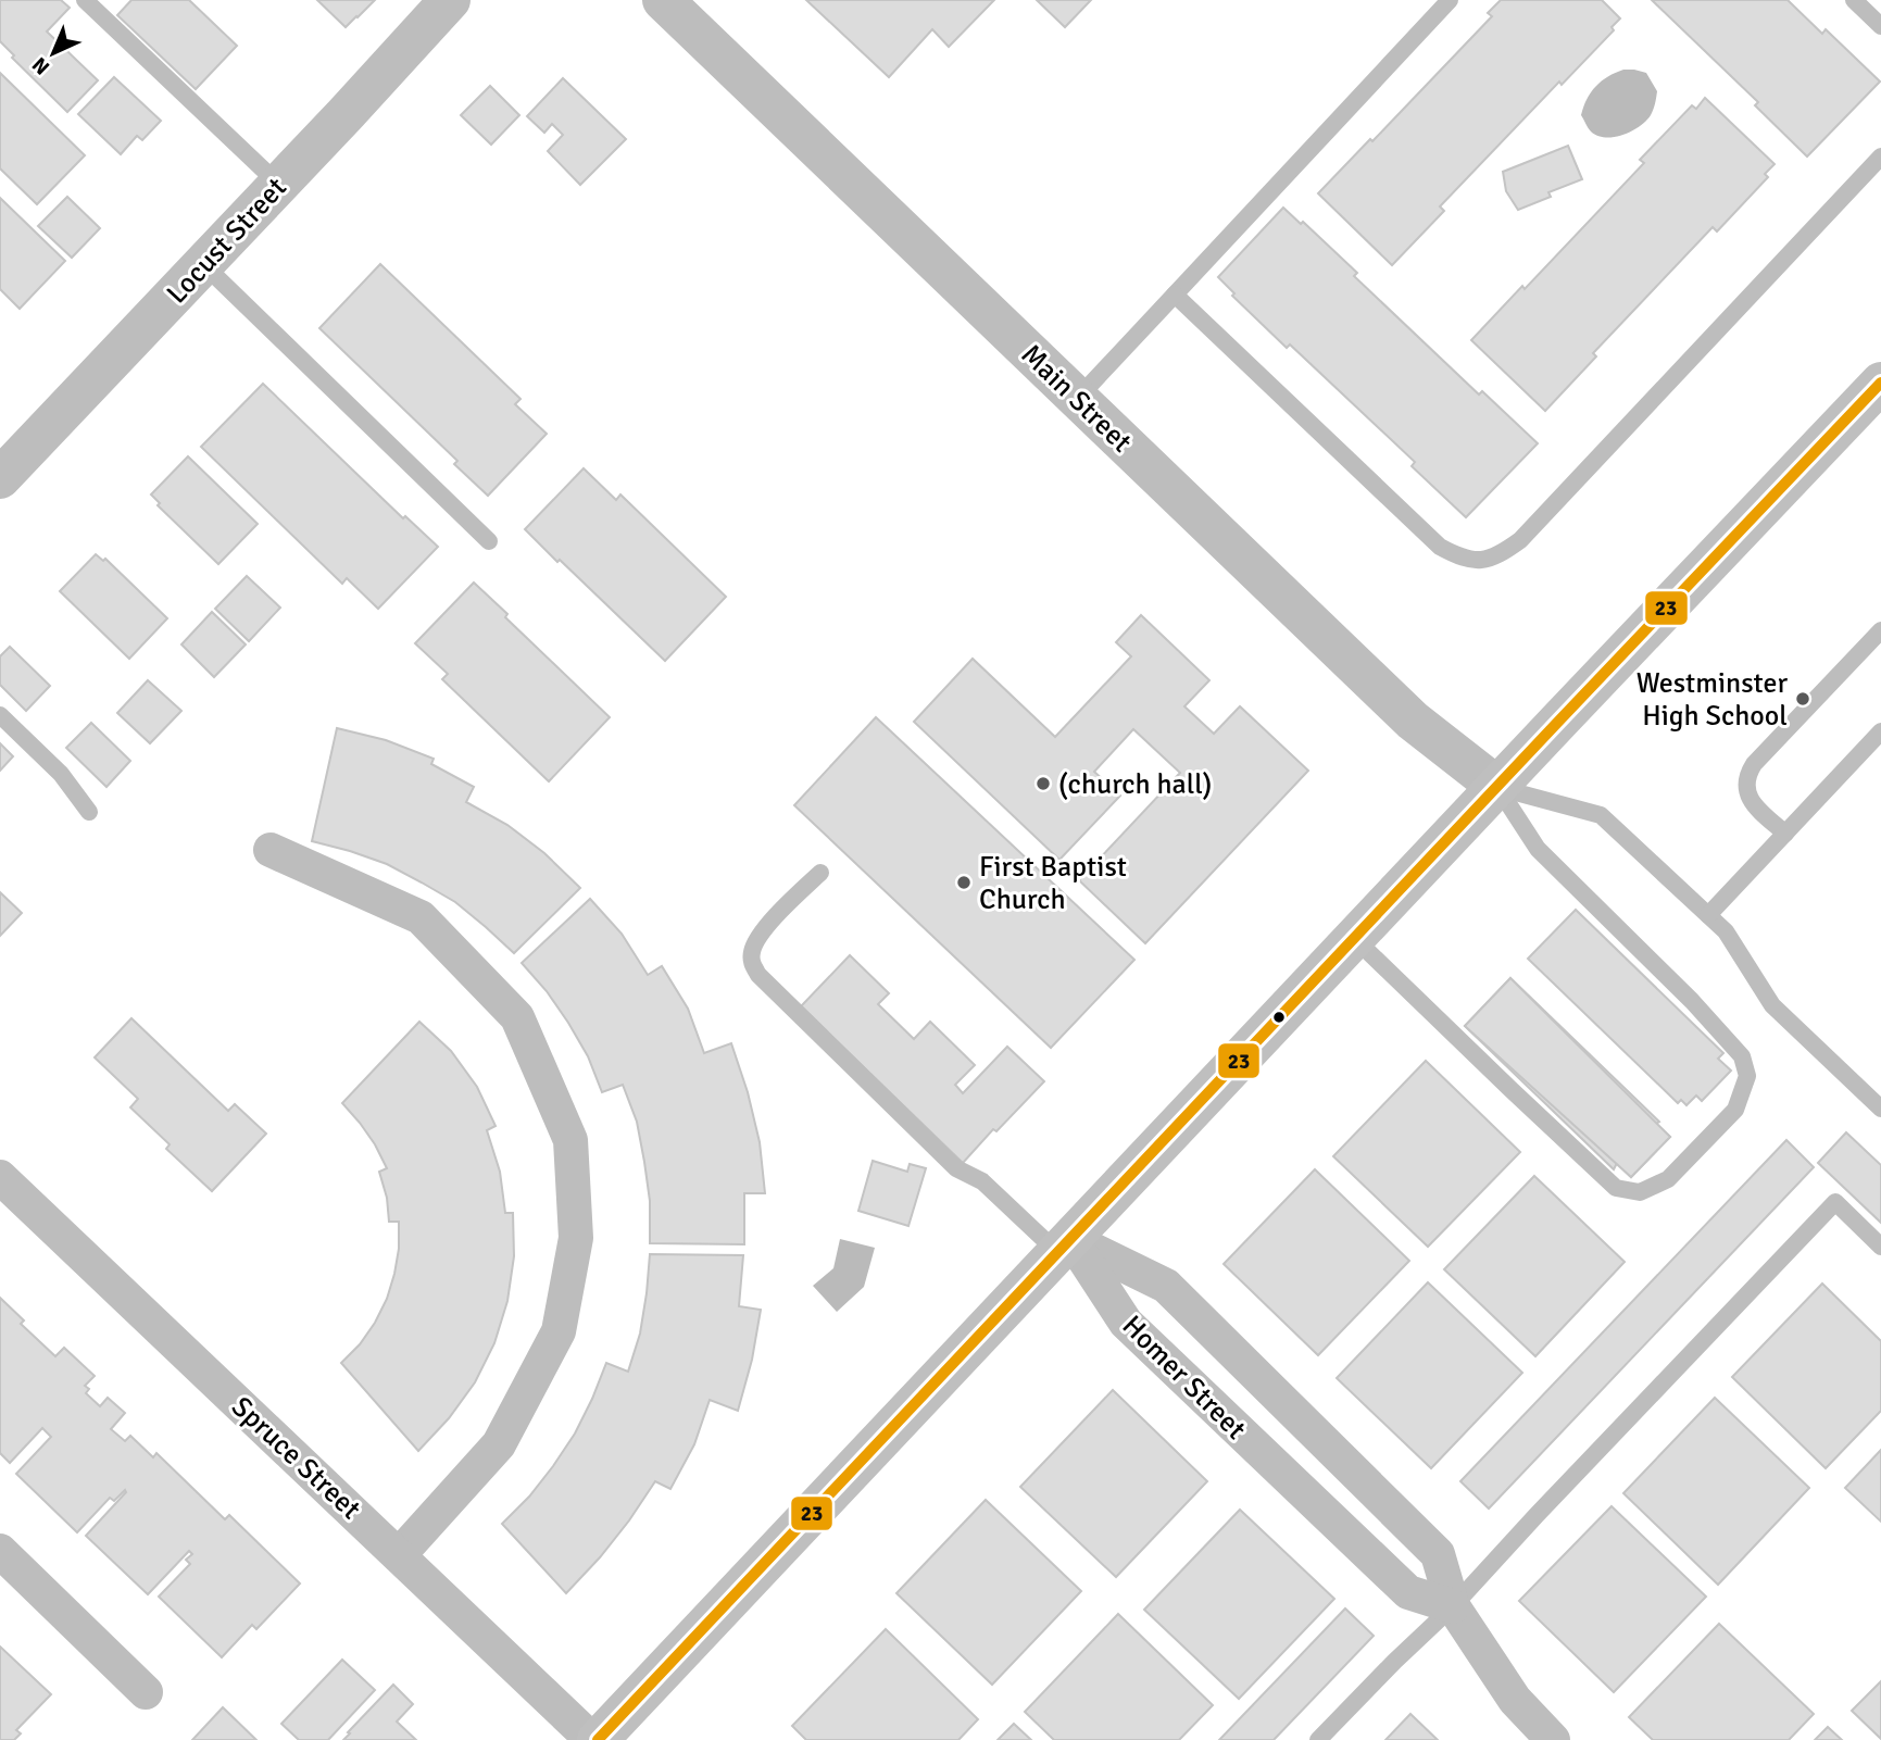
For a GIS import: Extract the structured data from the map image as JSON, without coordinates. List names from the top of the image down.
{
  "streets": {
    "street": [
      "Locust Street",
      "Main Street",
      "Homer Street",
      "Spruce Street"
    ]
  },
  "places": ["Westminster High School", "(church hall)", "First Baptist Church"],
  "lines": ["transit line 23"],
  "north": "bottom left"
}
